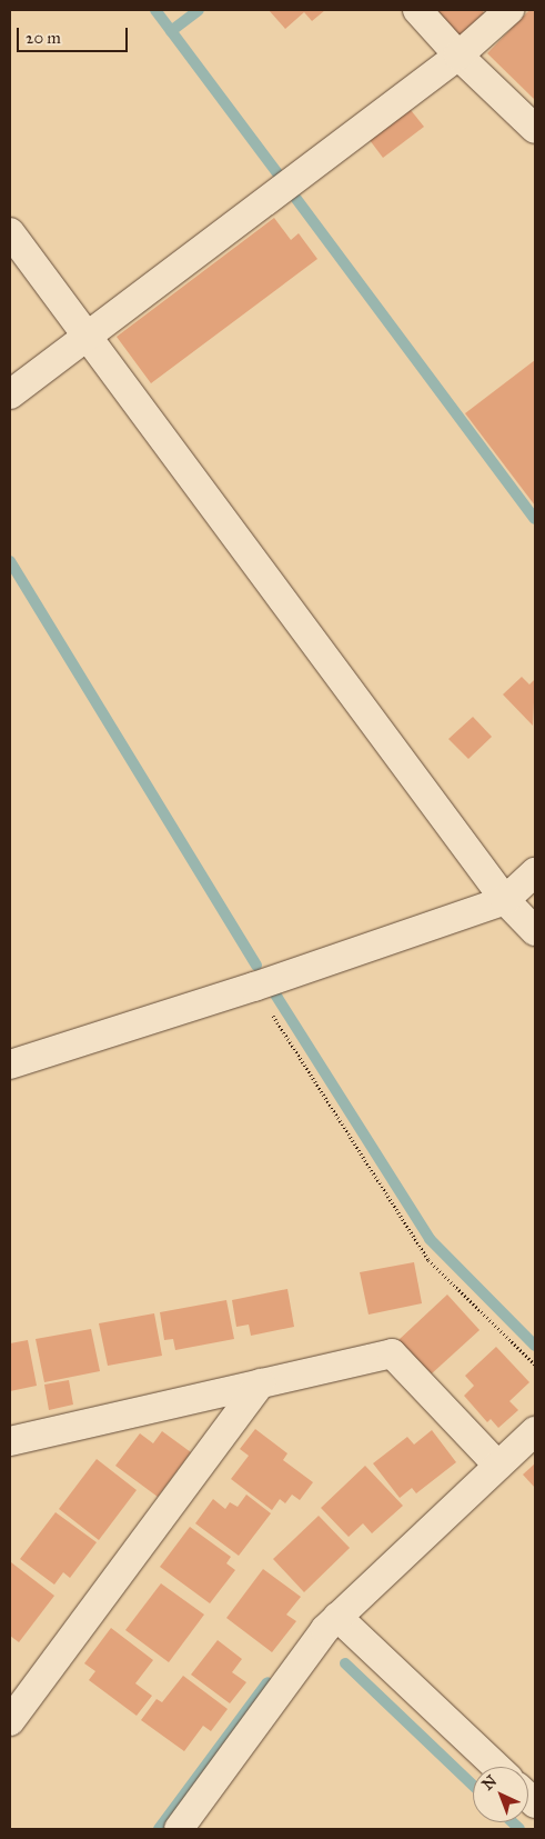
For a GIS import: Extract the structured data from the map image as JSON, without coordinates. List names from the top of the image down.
{
  "scale_bar": "20 m",
  "north": "top left"
}
